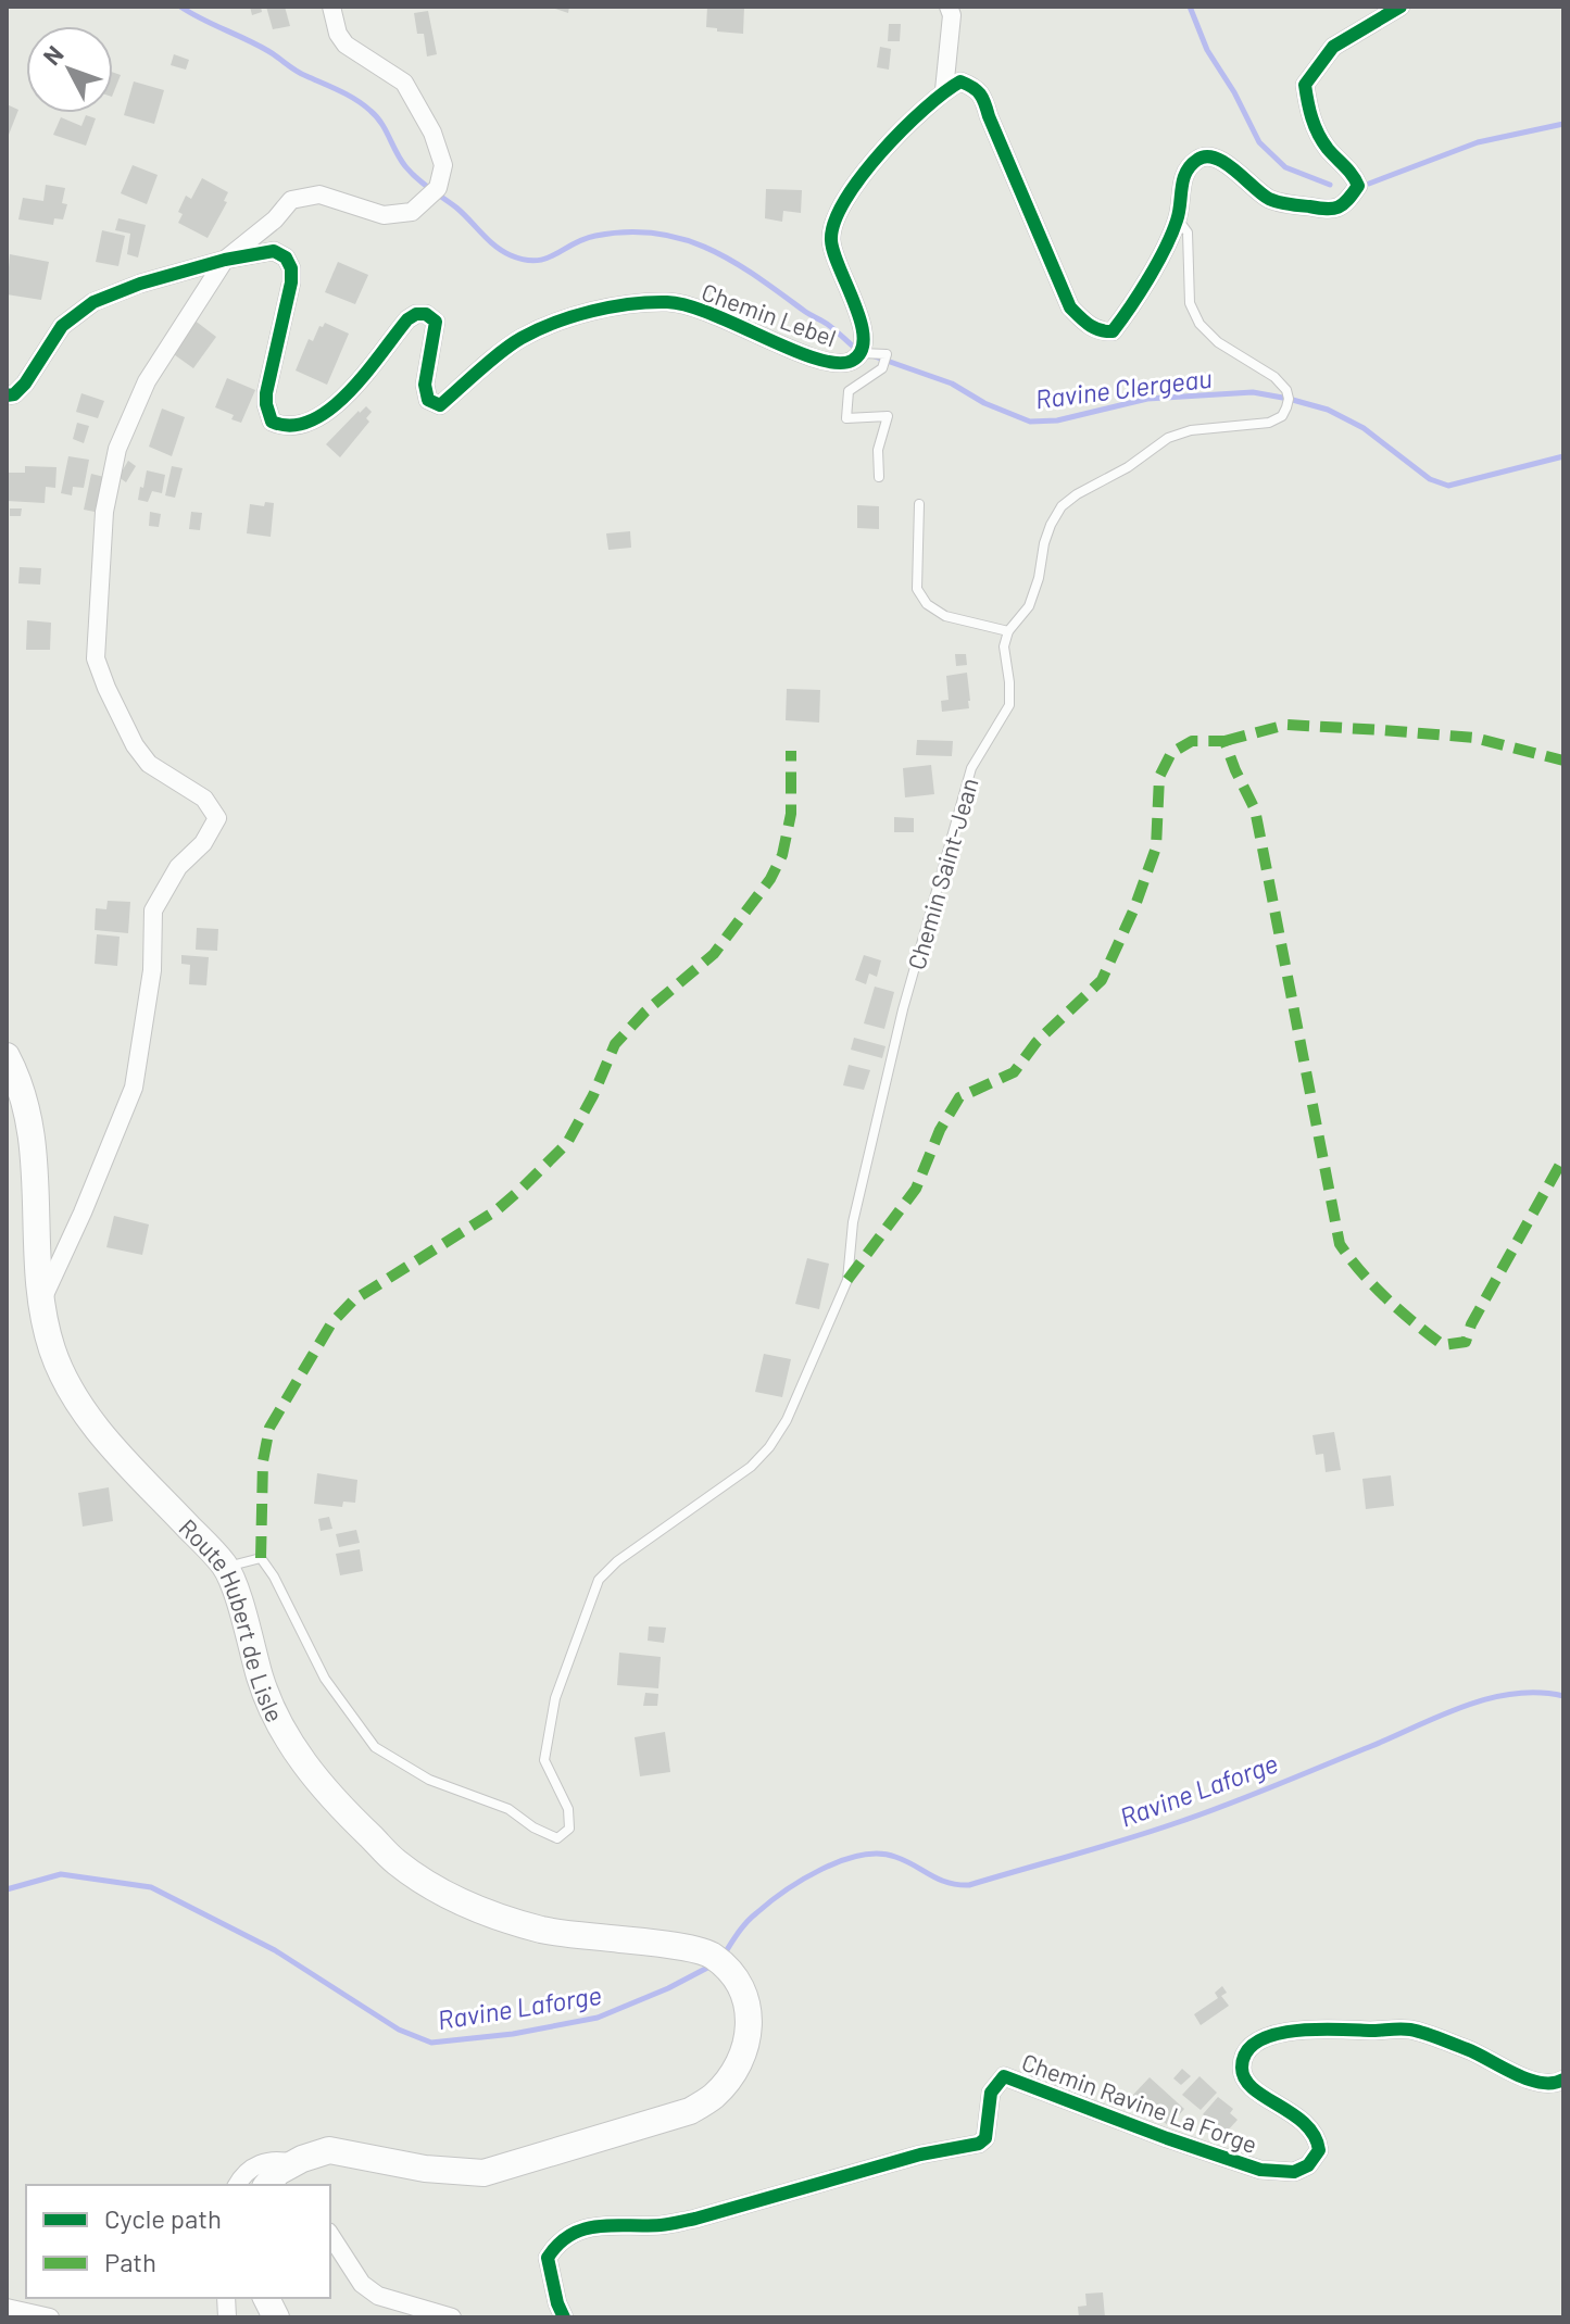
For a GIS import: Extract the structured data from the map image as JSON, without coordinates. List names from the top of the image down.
{
  "streets": {
    "main road": ["Route Hubert de Lisle"],
    "street": ["Chemin Lebel", "Chemin Ravine La Forge"],
    "lane": ["Chemin Saint-Jean"]
  },
  "crossings": [
    ["Chemin Saint-Jean", "Route Hubert de Lisle"]
  ],
  "water": ["Ravine Clergeau", "Ravine Laforge"],
  "legend": ["Cycle path", "Path"],
  "north": "top left"
}
